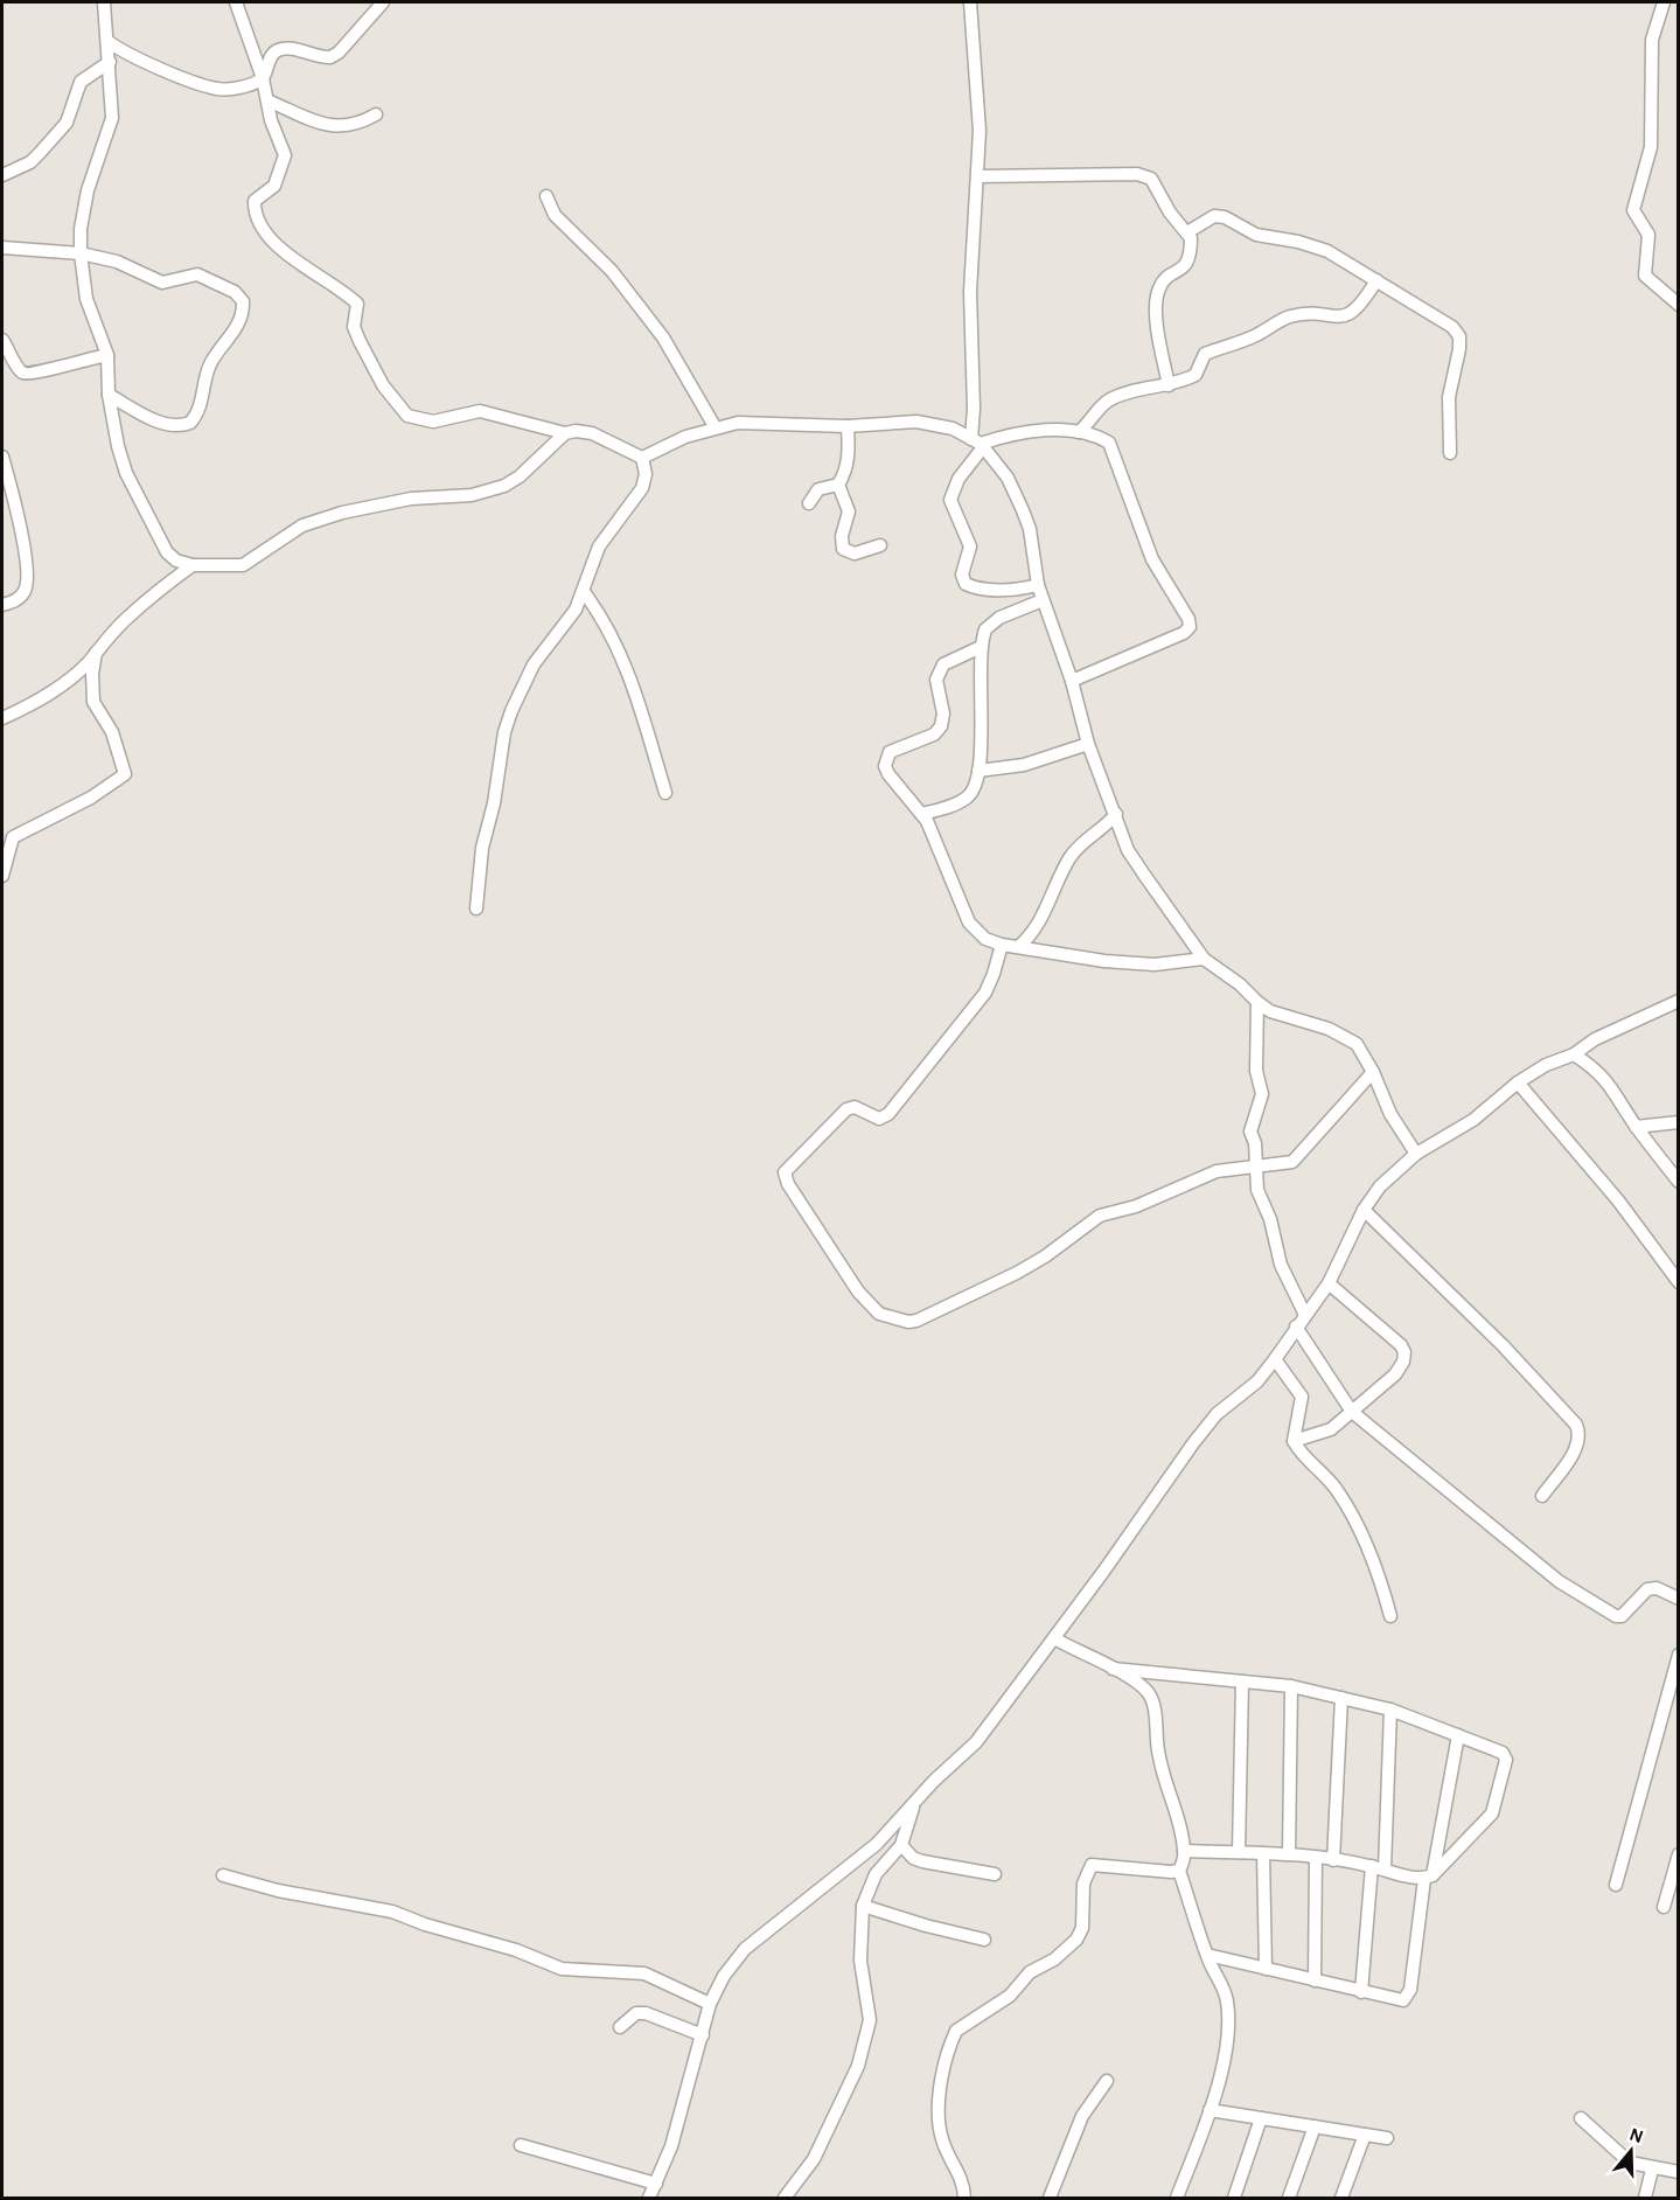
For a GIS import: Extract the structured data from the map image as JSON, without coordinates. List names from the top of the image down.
{
  "north": "top"
}
